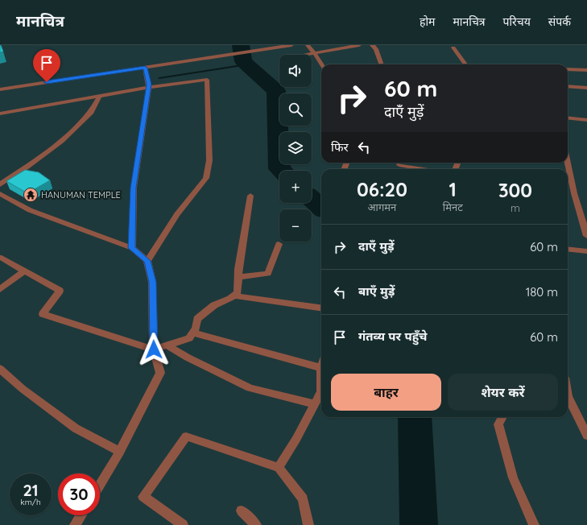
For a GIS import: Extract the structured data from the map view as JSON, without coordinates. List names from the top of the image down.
{
  "places": {
    "temple": ["HANUMAN TEMPLE"]
  },
  "page": {
    "header": "मानचित्र",
    "nav": [
      "होम",
      "मानचित्र",
      "परिचय",
      "संपर्क"
    ],
    "map_buttons": ["+", "−"],
    "turn": ["60 m", "दाएँ मुड़ें"],
    "then": "फिर",
    "eta": [
      "06:20",
      "आगमन",
      "1",
      "मिनट",
      "300",
      "m"
    ],
    "list": [
      {
        "name": "दाएँ मुड़ें",
        "value": "60 m"
      },
      {
        "name": "बाएँ मुड़ें",
        "value": "180 m"
      },
      {
        "name": "गंतव्य पर पहुँचे",
        "value": "60 m"
      }
    ],
    "buttons": ["बाहर", "शेयर करें"],
    "speed": "21 km/h",
    "limit": "30"
  }
}
